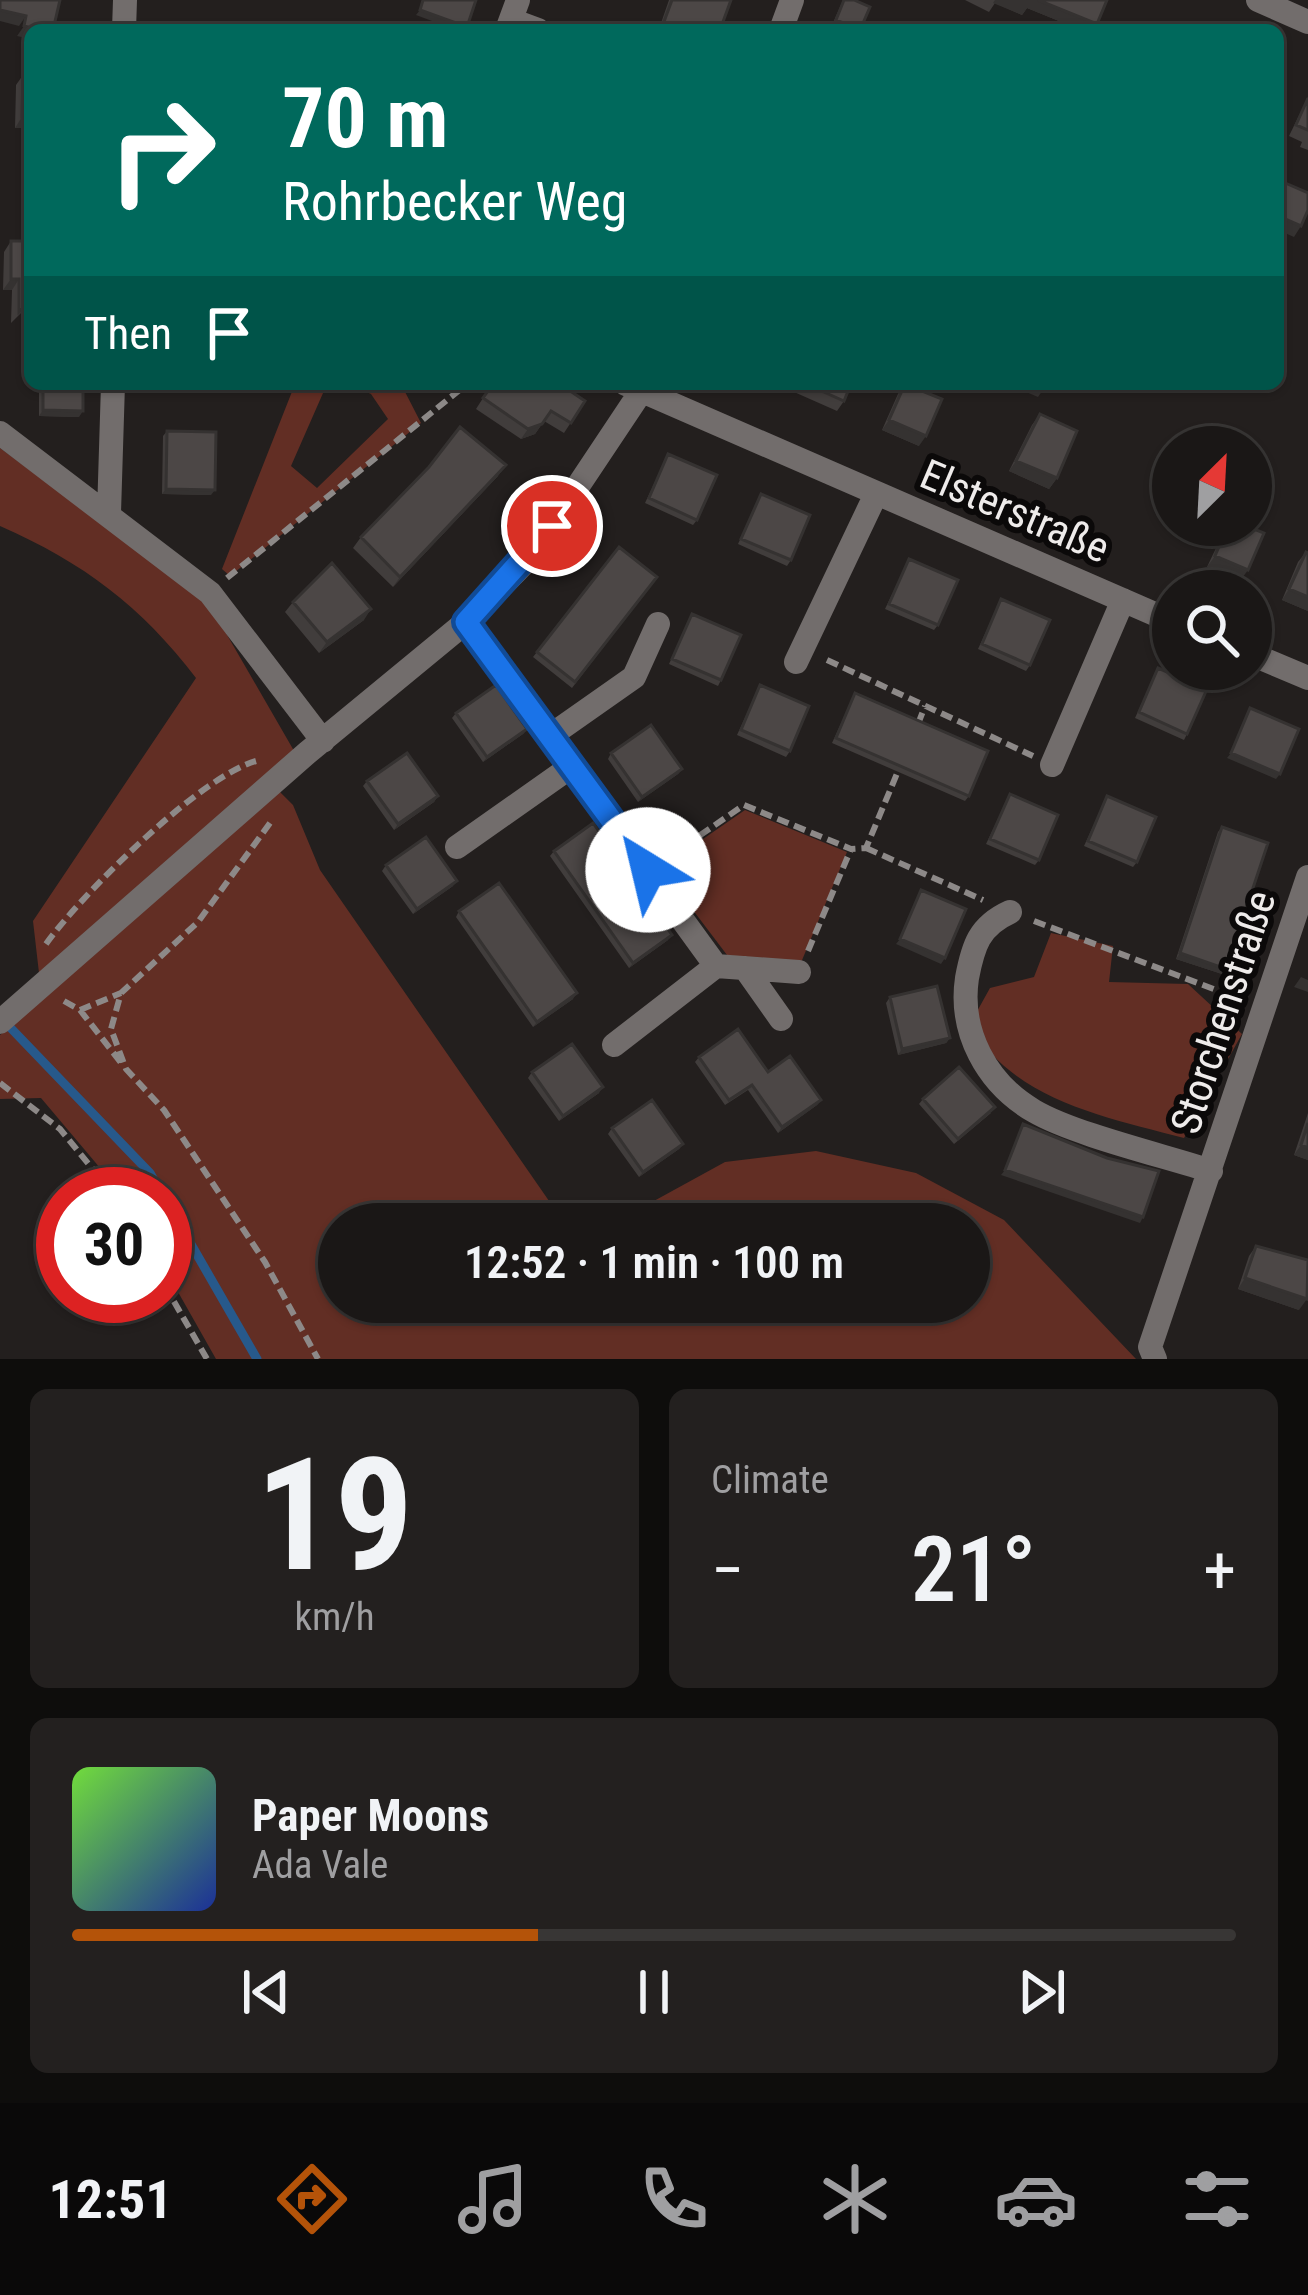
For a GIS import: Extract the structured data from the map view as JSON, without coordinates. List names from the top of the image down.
{
  "streets": {
    "street": ["Elsterstraße", "Storchenstraße"]
  },
  "north": "top right",
  "page": {
    "turn": ["70 m", "Rohrbecker Weg"],
    "then": "Then",
    "limit": "30",
    "trip": "12:52 · 1 min · 100 m",
    "tile": [
      ["19", "km/h"],
      "Climate"
    ],
    "heat": ["−", "21°", "+"],
    "song": ["Paper Moons", "Ada Vale"],
    "tabs": "12:51"
  }
}
